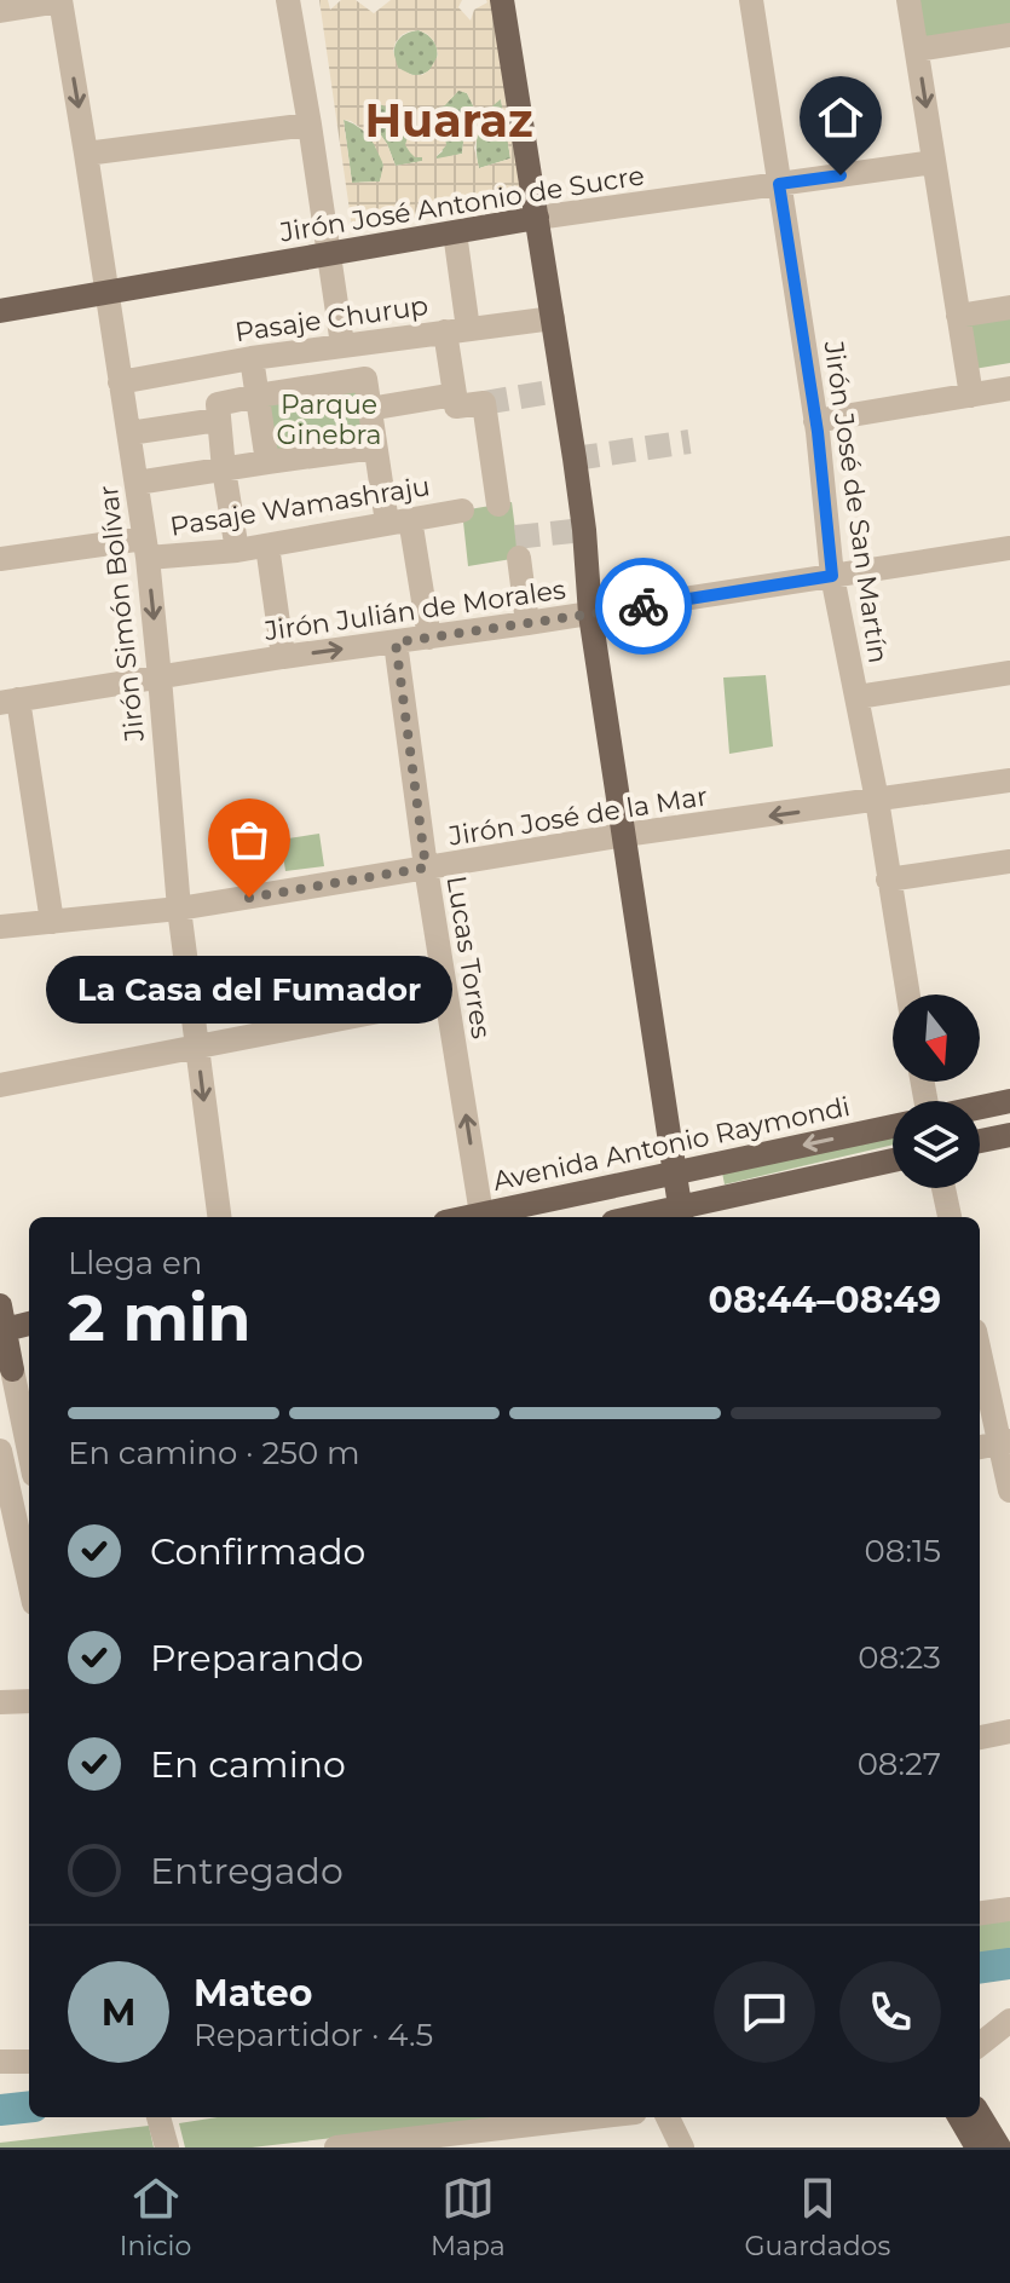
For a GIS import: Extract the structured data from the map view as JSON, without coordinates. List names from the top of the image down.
{
  "streets": {
    "main road": ["Jirón José Antonio de Sucre", "Avenida Antonio Raymondi"],
    "street": [
      "Pasaje Churup",
      "Jirón José de San Martín",
      "Pasaje Wamashraju",
      "Jirón Julián de Morales",
      "Jirón Simón Bolívar",
      "Jirón José de la Mar",
      "Lucas Torres"
    ]
  },
  "crossings": [
    ["Jirón José Antonio de Sucre", "Jirón José de San Martín"],
    ["Jirón José Antonio de Sucre", "Jirón Simón Bolívar"],
    ["Pasaje Churup", "Jirón Simón Bolívar"],
    ["Jirón José de San Martín", "Jirón Julián de Morales"],
    ["Jirón José de San Martín", "Jirón José de la Mar"],
    ["Pasaje Wamashraju", "Jirón Simón Bolívar"],
    ["Jirón Julián de Morales", "Jirón Simón Bolívar"],
    ["Jirón Julián de Morales", "Lucas Torres"],
    ["Jirón Simón Bolívar", "Jirón José de la Mar"],
    ["Jirón José de la Mar", "Lucas Torres"],
    ["Lucas Torres", "Avenida Antonio Raymondi"]
  ],
  "one_way": ["Jirón Simón Bolívar", "Lucas Torres"],
  "districts": ["Huaraz"],
  "parks": ["Parque Ginebra"],
  "places": ["La Casa del Fumador"],
  "north": "bottom",
  "page": {
    "bubble": "La Casa del Fumador",
    "heading": ["2 min", "Llega en", "08:44–08:49"],
    "panel": ["Mateo", "Repartidor · 4.5"],
    "bar": "En camino · 250 m",
    "list": [
      ["Confirmado", "08:15"],
      ["Preparando", "08:23"],
      ["En camino", "08:27"],
      "Entregado"
    ],
    "round": "M",
    "tabs": ["Inicio", "Mapa", "Guardados"]
  }
}
